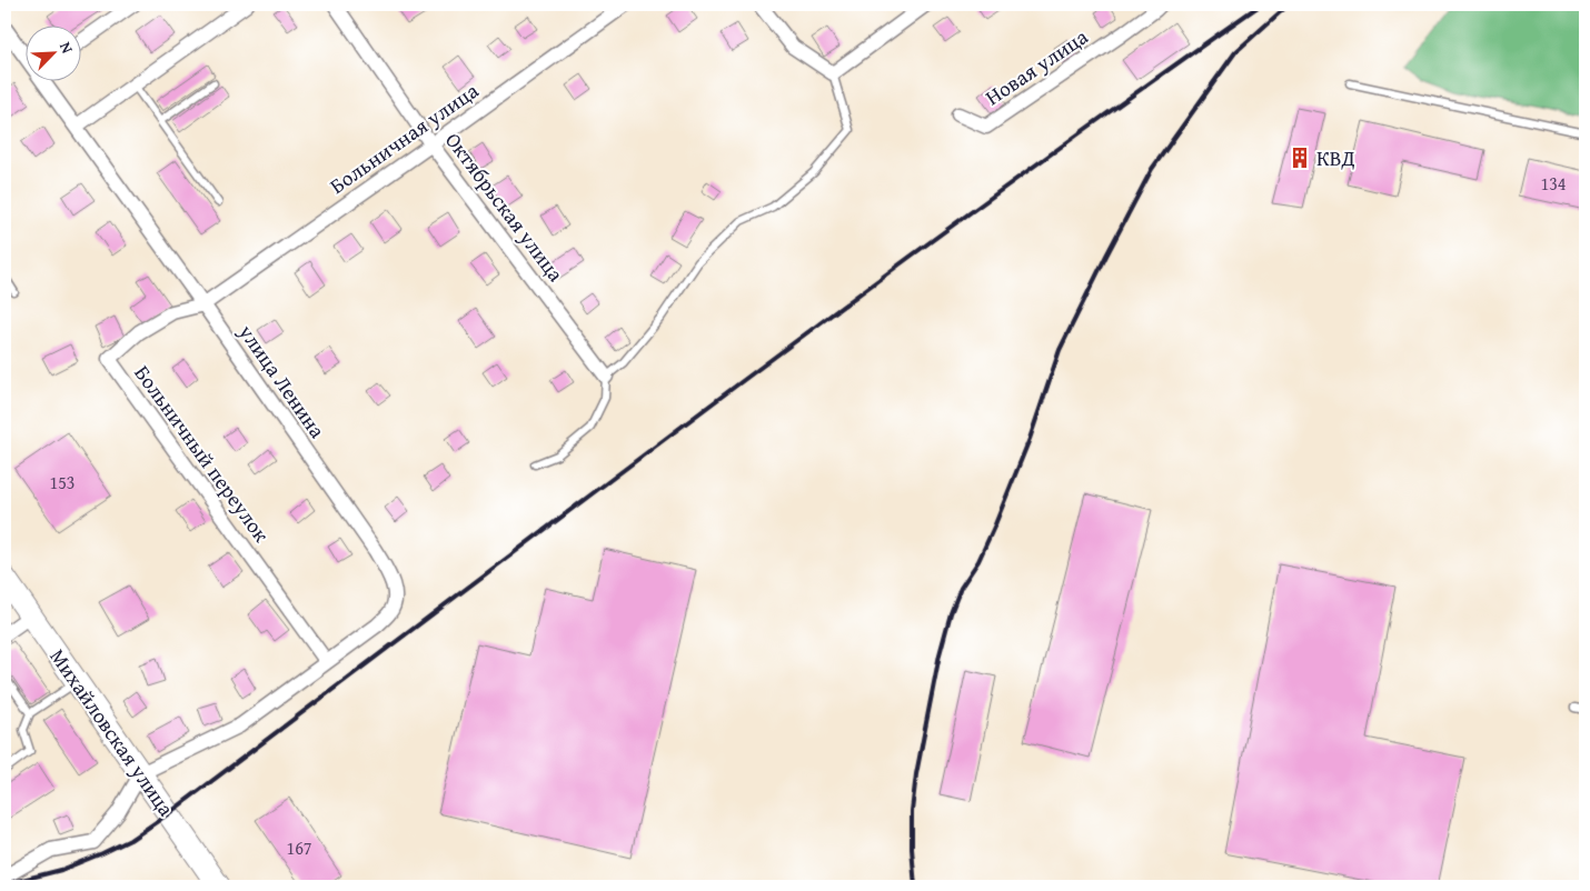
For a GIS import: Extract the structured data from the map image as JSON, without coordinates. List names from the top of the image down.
{
  "streets": {
    "main road": ["Михайловская улица"],
    "street": [
      "Новая улица",
      "Больничная улица",
      "Октябрьская улица",
      "улица Ленина",
      "Больничный переулок"
    ]
  },
  "crossings": [
    ["Больничная улица", "Октябрьская улица"],
    ["Больничная улица", "улица Ленина"],
    ["Больничная улица", "Больничный переулок"],
    ["улица Ленина", "Больничный переулок"],
    ["улица Ленина", "Михайловская улица"]
  ],
  "places": {
    "building": ["КВД"]
  },
  "house_numbers": ["134", "153", "167"],
  "north": "top right"
}
